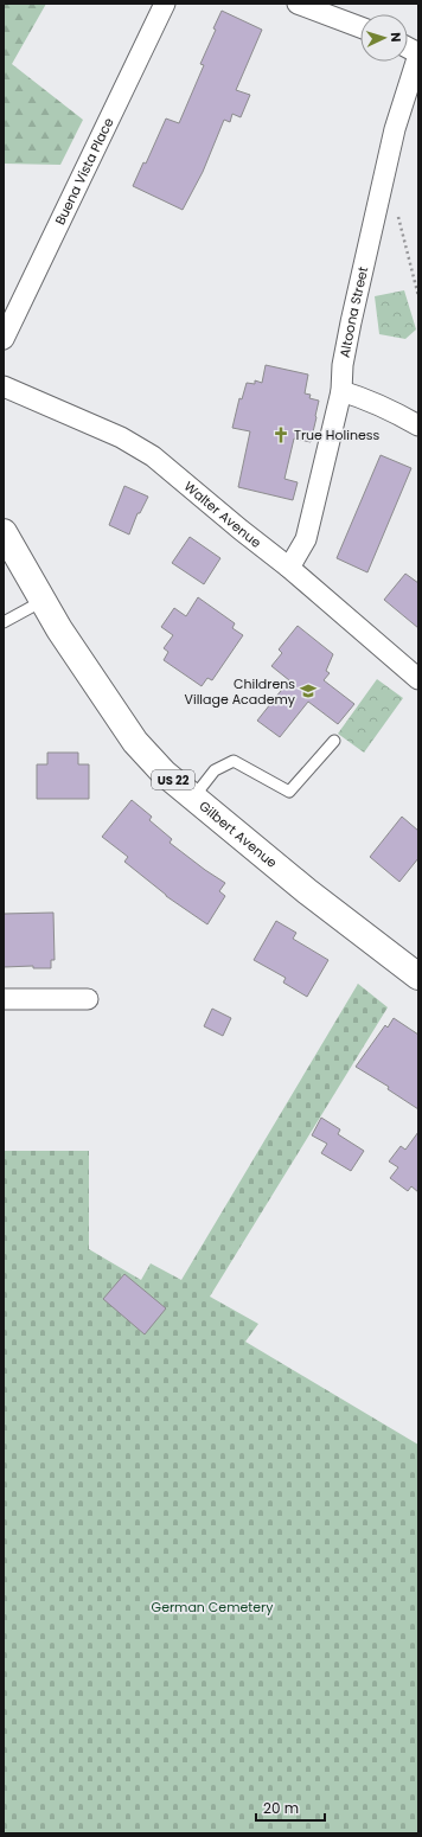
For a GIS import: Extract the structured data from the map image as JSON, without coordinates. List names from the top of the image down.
{
  "streets": {
    "main road": ["US 22", "Gilbert Avenue"],
    "street": ["Buena Vista Place", "Altoona Street", "Walter Avenue"]
  },
  "crossings": [
    ["Altoona Street", "Walter Avenue"]
  ],
  "parks": ["German Cemetery"],
  "places": {
    "church": ["True Holiness"],
    "school or university": ["Childrens Village Academy"]
  },
  "scale_bar": "20 m",
  "north": "right"
}
